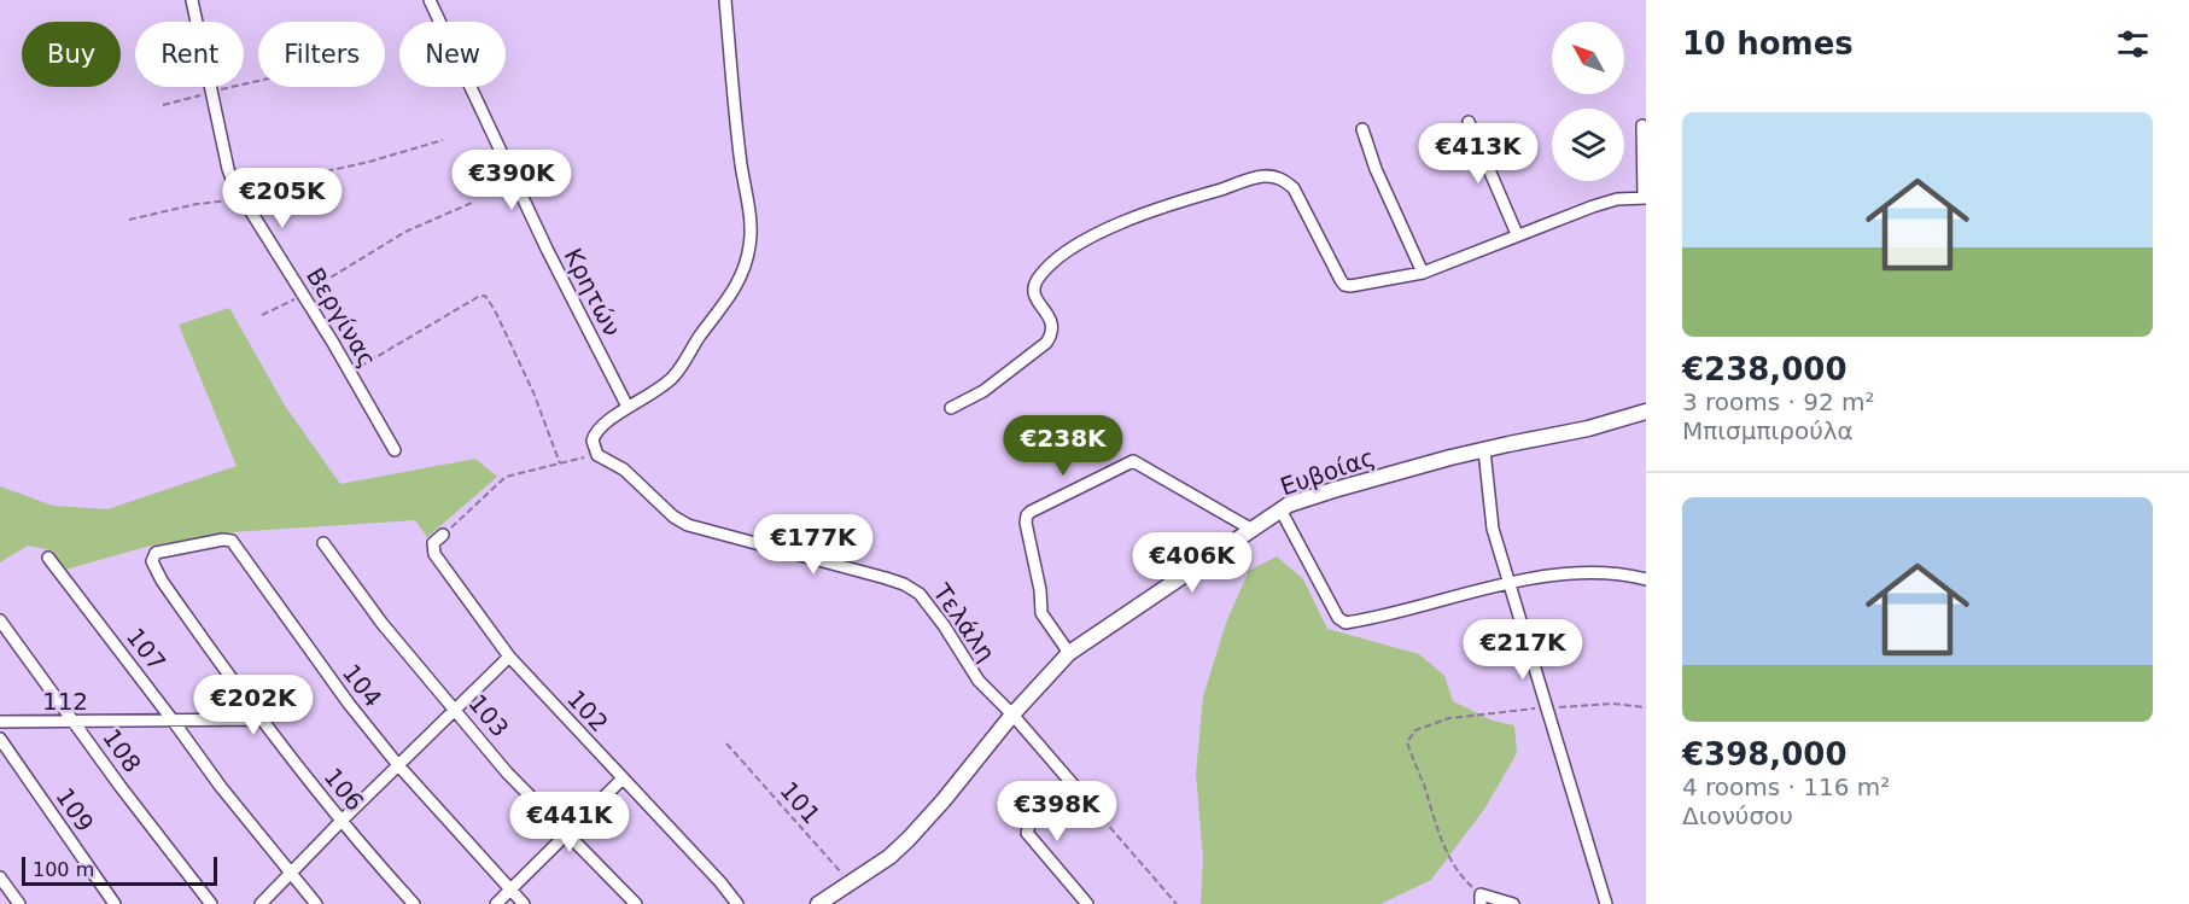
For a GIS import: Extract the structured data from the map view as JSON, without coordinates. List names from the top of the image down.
{
  "streets": {
    "street": [
      "Κρητών",
      "Βεργίνας",
      "Ευβοίας",
      "Τελάλη",
      "107",
      "104",
      "112",
      "102",
      "103",
      "108",
      "106",
      "109"
    ],
    "path": ["101"]
  },
  "crossings": [
    ["Ευβοίας", "Τελάλη"],
    ["Ευβοίας", "101"],
    ["107", "112"],
    ["104", "106"],
    ["112", "108"],
    ["112", "106"]
  ],
  "scale_bar": "100 m",
  "north": "top left",
  "page": {
    "heading": "10 homes",
    "chip": [
      "Buy",
      "Rent",
      "Filters",
      "New"
    ],
    "list": [
      {
        "name": "€238,000",
        "note": "3 rooms · 92 m² · Μπισμπιρούλα"
      },
      {
        "name": "€398,000",
        "note": "4 rooms · 116 m² · Διονύσου"
      }
    ],
    "price": [
      "€413K",
      "€390K",
      "€205K",
      "€238K",
      "€177K",
      "€406K",
      "€217K",
      "€202K",
      "€398K",
      "€441K"
    ],
    "scale": "100 m"
  }
}
